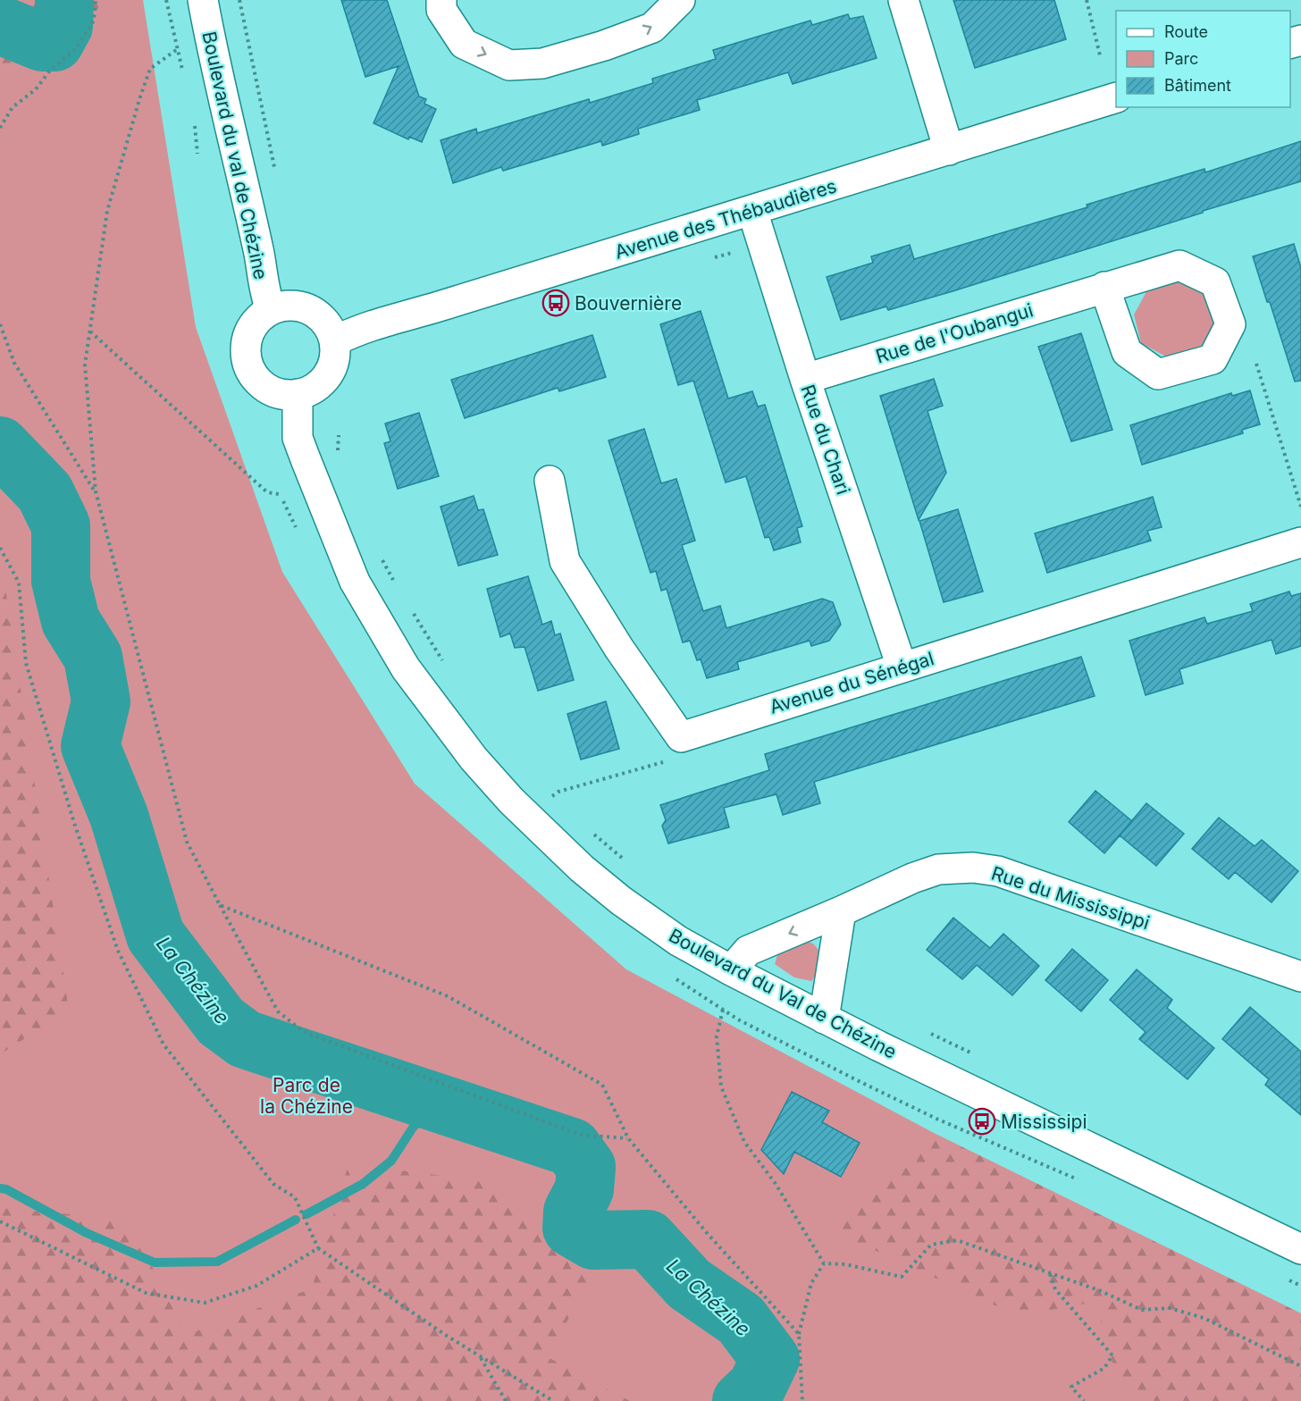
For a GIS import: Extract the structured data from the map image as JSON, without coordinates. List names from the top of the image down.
{
  "streets": {
    "street": [
      "Boulevard du val de Chézine",
      "Avenue des Thébaudières",
      "Rue de l'Oubangui",
      "Rue du Chari",
      "Avenue du Sénégal",
      "Rue du Mississippi",
      "Boulevard du Val de Chézine"
    ]
  },
  "crossings": [
    ["Boulevard du val de Chézine", "Avenue des Thébaudières"],
    ["Boulevard du val de Chézine", "Boulevard du Val de Chézine"],
    ["Avenue des Thébaudières", "Rue du Chari"],
    ["Avenue des Thébaudières", "Boulevard du Val de Chézine"],
    ["Rue de l'Oubangui", "Rue du Chari"],
    ["Rue du Chari", "Avenue du Sénégal"],
    ["Rue du Mississippi", "Boulevard du Val de Chézine"]
  ],
  "water": ["La Chézine"],
  "parks": ["Parc de la Chézine"],
  "places": {
    "bus stop": ["Bouvernière", "Mississipi"]
  },
  "legend": ["Route", "Parc", "Bâtiment"]
}
